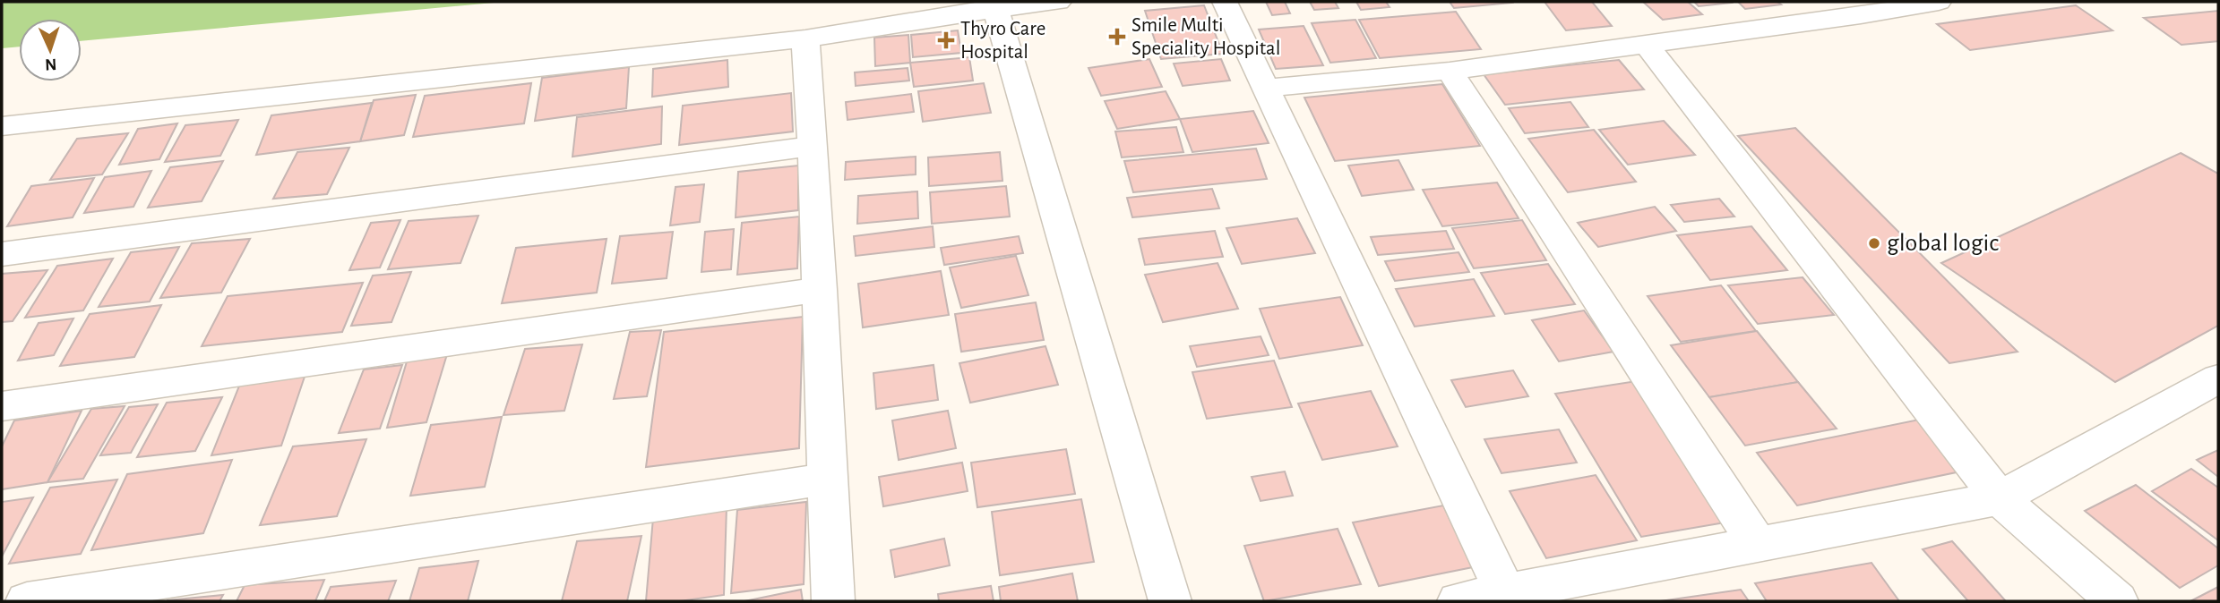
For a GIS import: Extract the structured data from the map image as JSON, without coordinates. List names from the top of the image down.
{
  "places": {
    "health": ["Smile Multi Speciality Hospital", "Thyro Care Hospital"],
    "other": ["global logic"]
  },
  "north": "bottom"
}
